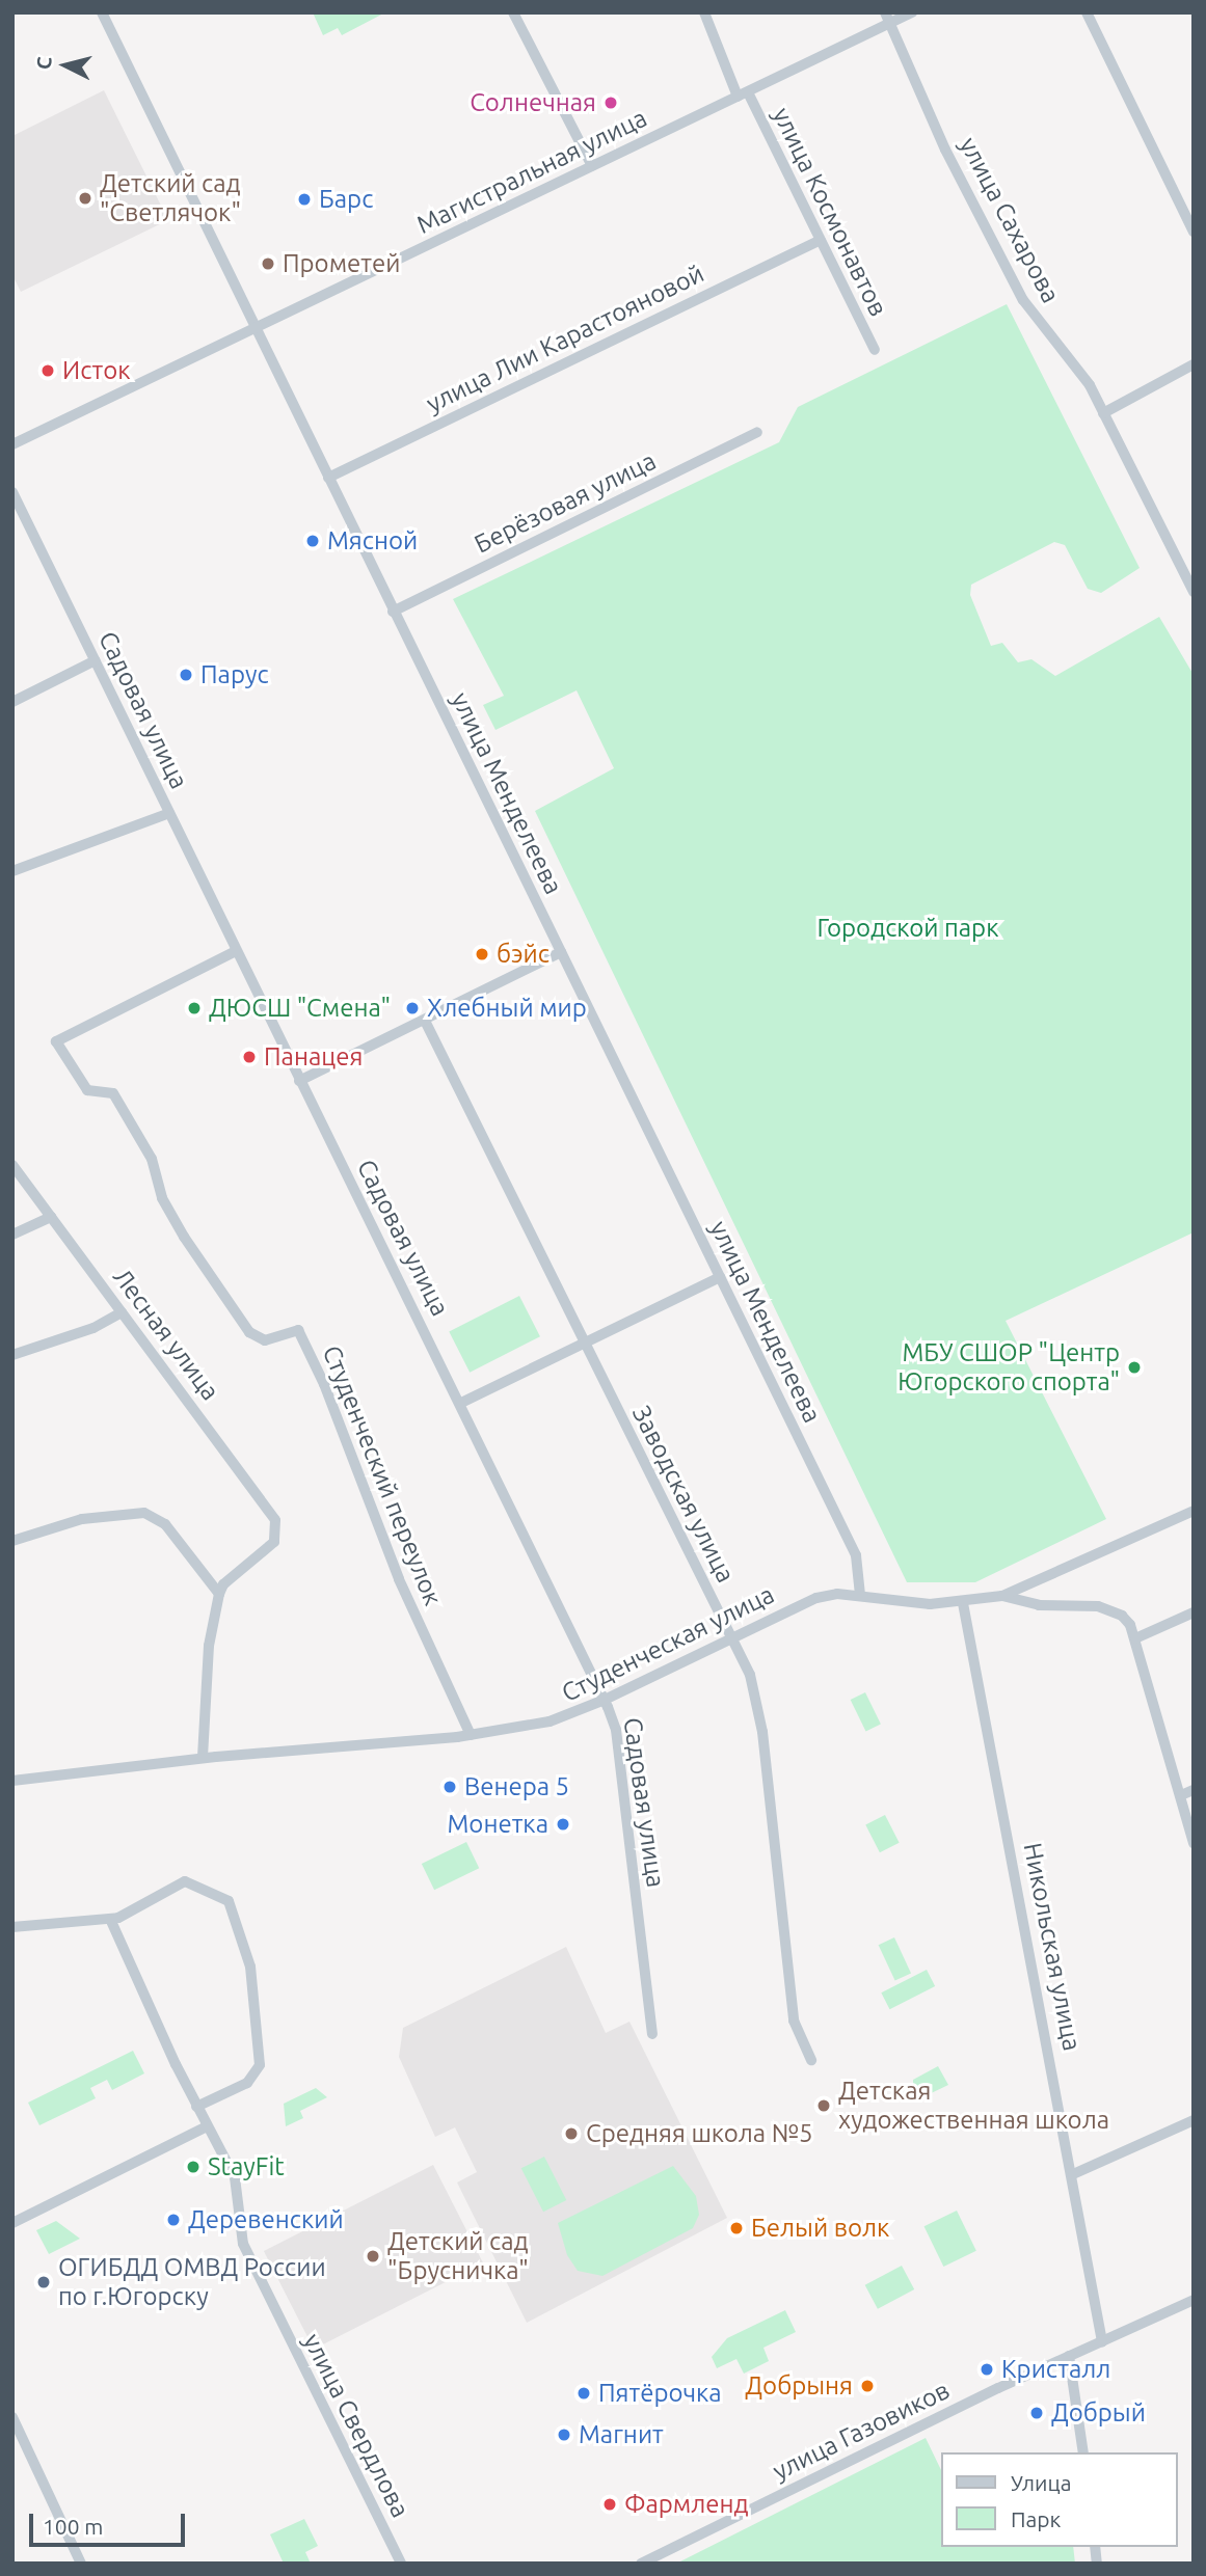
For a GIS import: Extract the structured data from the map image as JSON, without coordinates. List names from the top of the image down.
{
  "streets": {
    "street": [
      "Магистральная улица",
      "улица Космонавтов",
      "улица Сахарова",
      "улица Лии Карастояновой",
      "Берёзовая улица",
      "Садовая улица",
      "улица Менделеева",
      "Лесная улица",
      "Студенческий переулок",
      "Заводская улица",
      "Студенческая улица",
      "Никольская улица",
      "улица Свердлова",
      "улица Газовиков"
    ]
  },
  "crossings": [
    ["Магистральная улица", "улица Космонавтов"],
    ["Магистральная улица", "улица Сахарова"],
    ["Магистральная улица", "улица Менделеева"],
    ["улица Космонавтов", "улица Лии Карастояновой"],
    ["улица Лии Карастояновой", "улица Менделеева"],
    ["Берёзовая улица", "улица Менделеева"],
    ["Садовая улица", "Студенческий переулок"],
    ["Садовая улица", "Студенческая улица"],
    ["улица Менделеева", "Студенческая улица"],
    ["Студенческий переулок", "Студенческая улица"],
    ["Заводская улица", "Студенческая улица"],
    ["Студенческая улица", "Никольская улица"],
    ["Никольская улица", "улица Газовиков"]
  ],
  "parks": ["Городской парк"],
  "places": [
    "Солнечная",
    "Детский сад \"Светлячок\"",
    "Барс",
    "Прометей",
    "Исток",
    "Мясной",
    "Парус",
    "бэйс",
    "ДЮСШ \"Смена\"",
    "Хлебный мир",
    "Панацея",
    "МБУ СШОР \"Центр Югорского спорта\"",
    "Венера 5",
    "Монетка",
    "Детская художественная школа",
    "Средняя школа №5",
    "StayFit",
    "Деревенский",
    "Белый волк",
    "Детский сад \"Брусничка\"",
    "ОГИБДД ОМВД России по г.Югорску",
    "Кристалл",
    "Добрыня",
    "Пятёрочка",
    "Добрый",
    "Магнит",
    "Фармленд"
  ],
  "legend": ["Улица", "Парк"],
  "scale_bar": "100 m",
  "north": "left"
}
